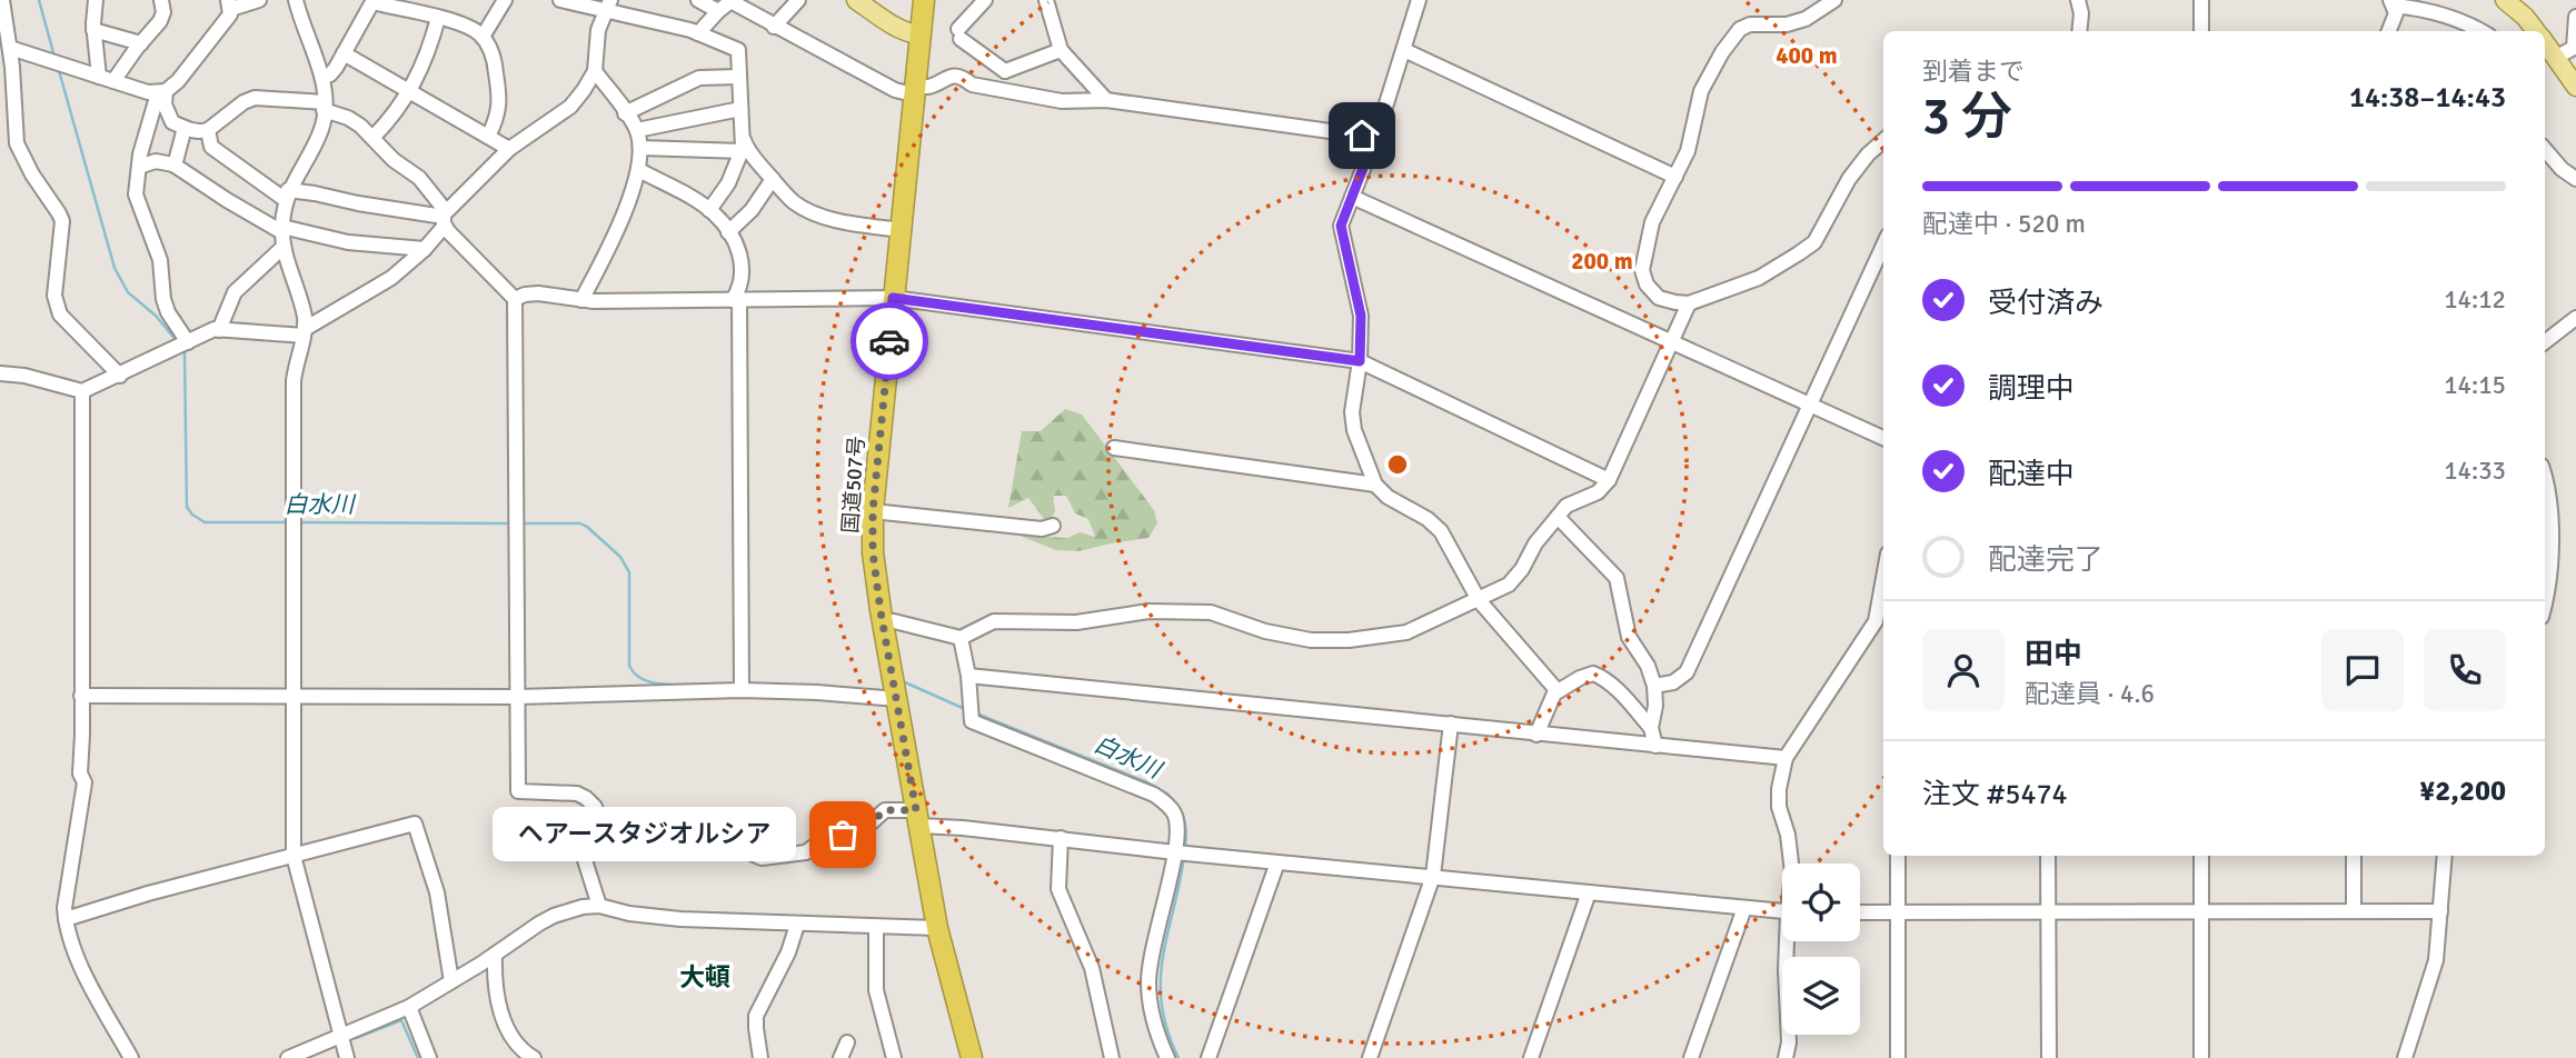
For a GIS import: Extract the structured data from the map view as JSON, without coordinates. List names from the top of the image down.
{
  "streets": {
    "highway": ["国道507号"]
  },
  "districts": ["大頓"],
  "water": ["白水川"],
  "places": ["ヘアースタジオルシア"],
  "page": {
    "heading": ["3 分", "到着まで", "14:38–14:43"],
    "panel": [
      "田中",
      "配達員 · 4.6",
      "注文 #5474",
      "¥2,200"
    ],
    "bar": "配達中 · 520 m",
    "list": [
      ["受付済み", "14:12"],
      ["調理中", "14:15"],
      ["配達中", "14:33"],
      "配達完了"
    ],
    "bubble": "ヘアースタジオルシア"
  },
  "rings": ["400 m", "200 m"]
}
